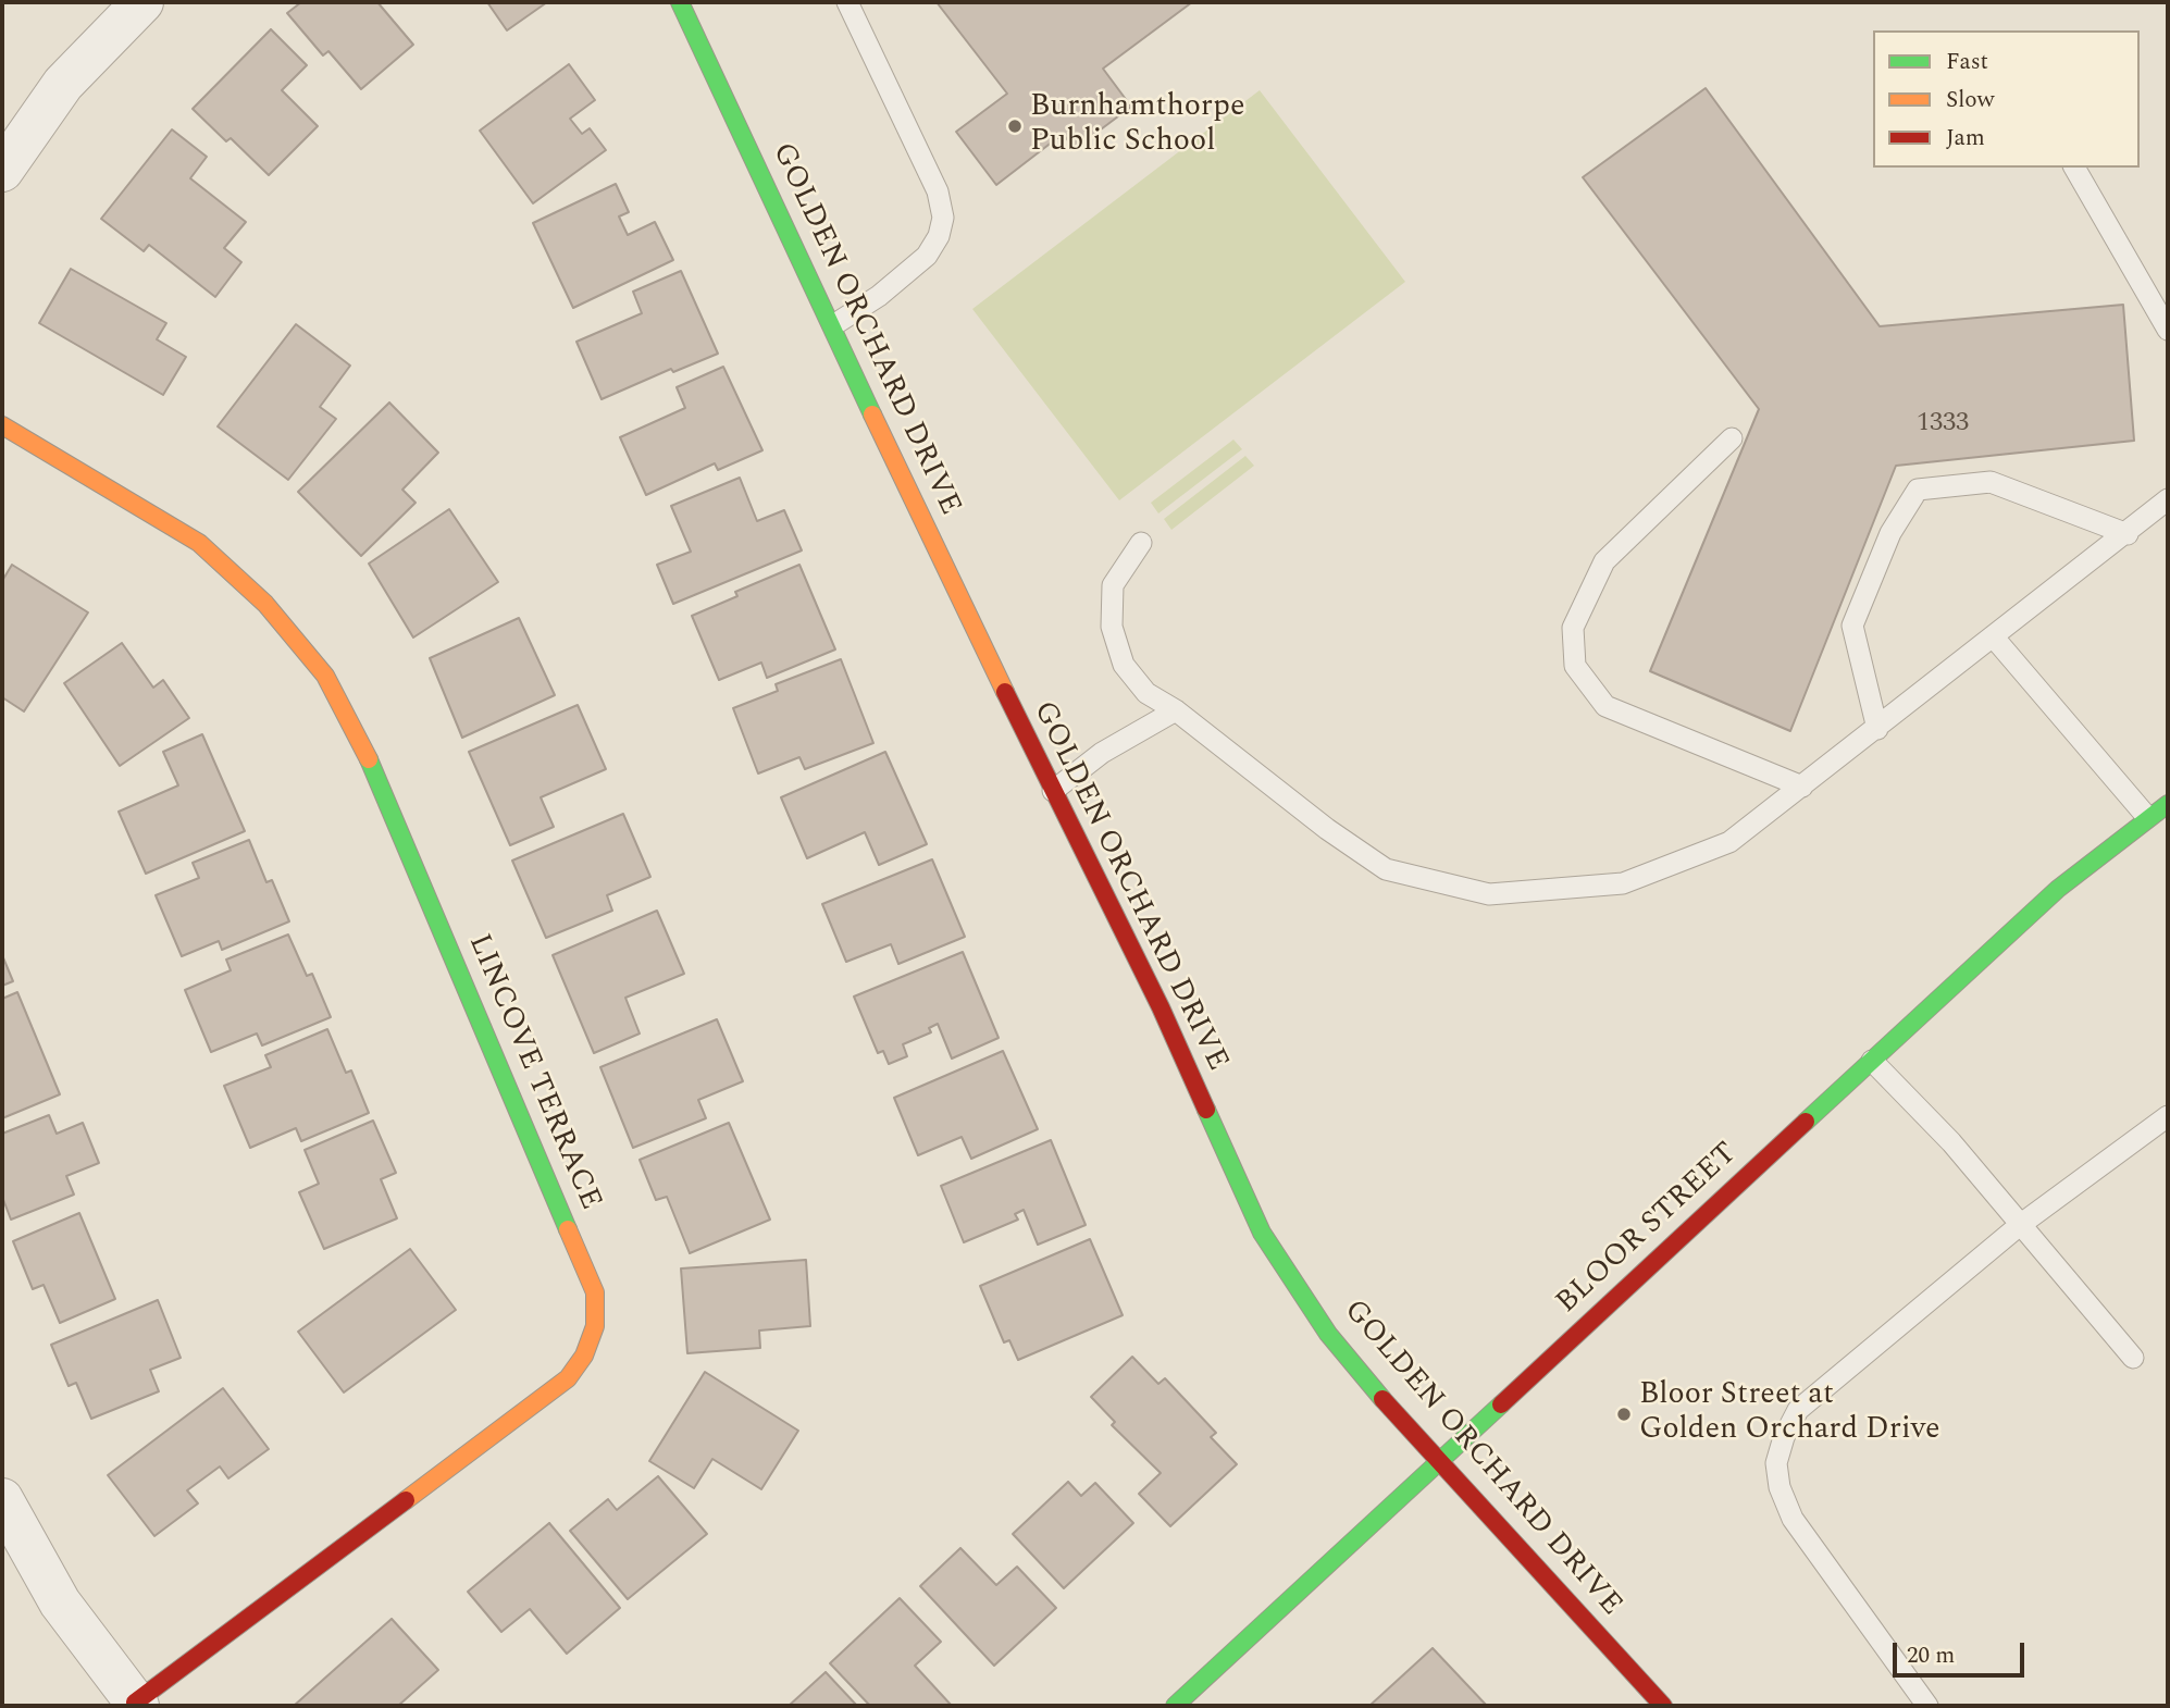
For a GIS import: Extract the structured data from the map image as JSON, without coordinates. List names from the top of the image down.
{
  "streets": {
    "street": ["GOLDEN ORCHARD DRIVE", "LINCOVE TERRACE", "BLOOR STREET"]
  },
  "crossings": [
    ["GOLDEN ORCHARD DRIVE", "BLOOR STREET"]
  ],
  "places": ["Burnhamthorpe Public School", "Bloor Street at Golden Orchard Drive"],
  "house_numbers": ["1333"],
  "legend": ["Fast", "Slow", "Jam"],
  "scale_bar": "20 m"
}
